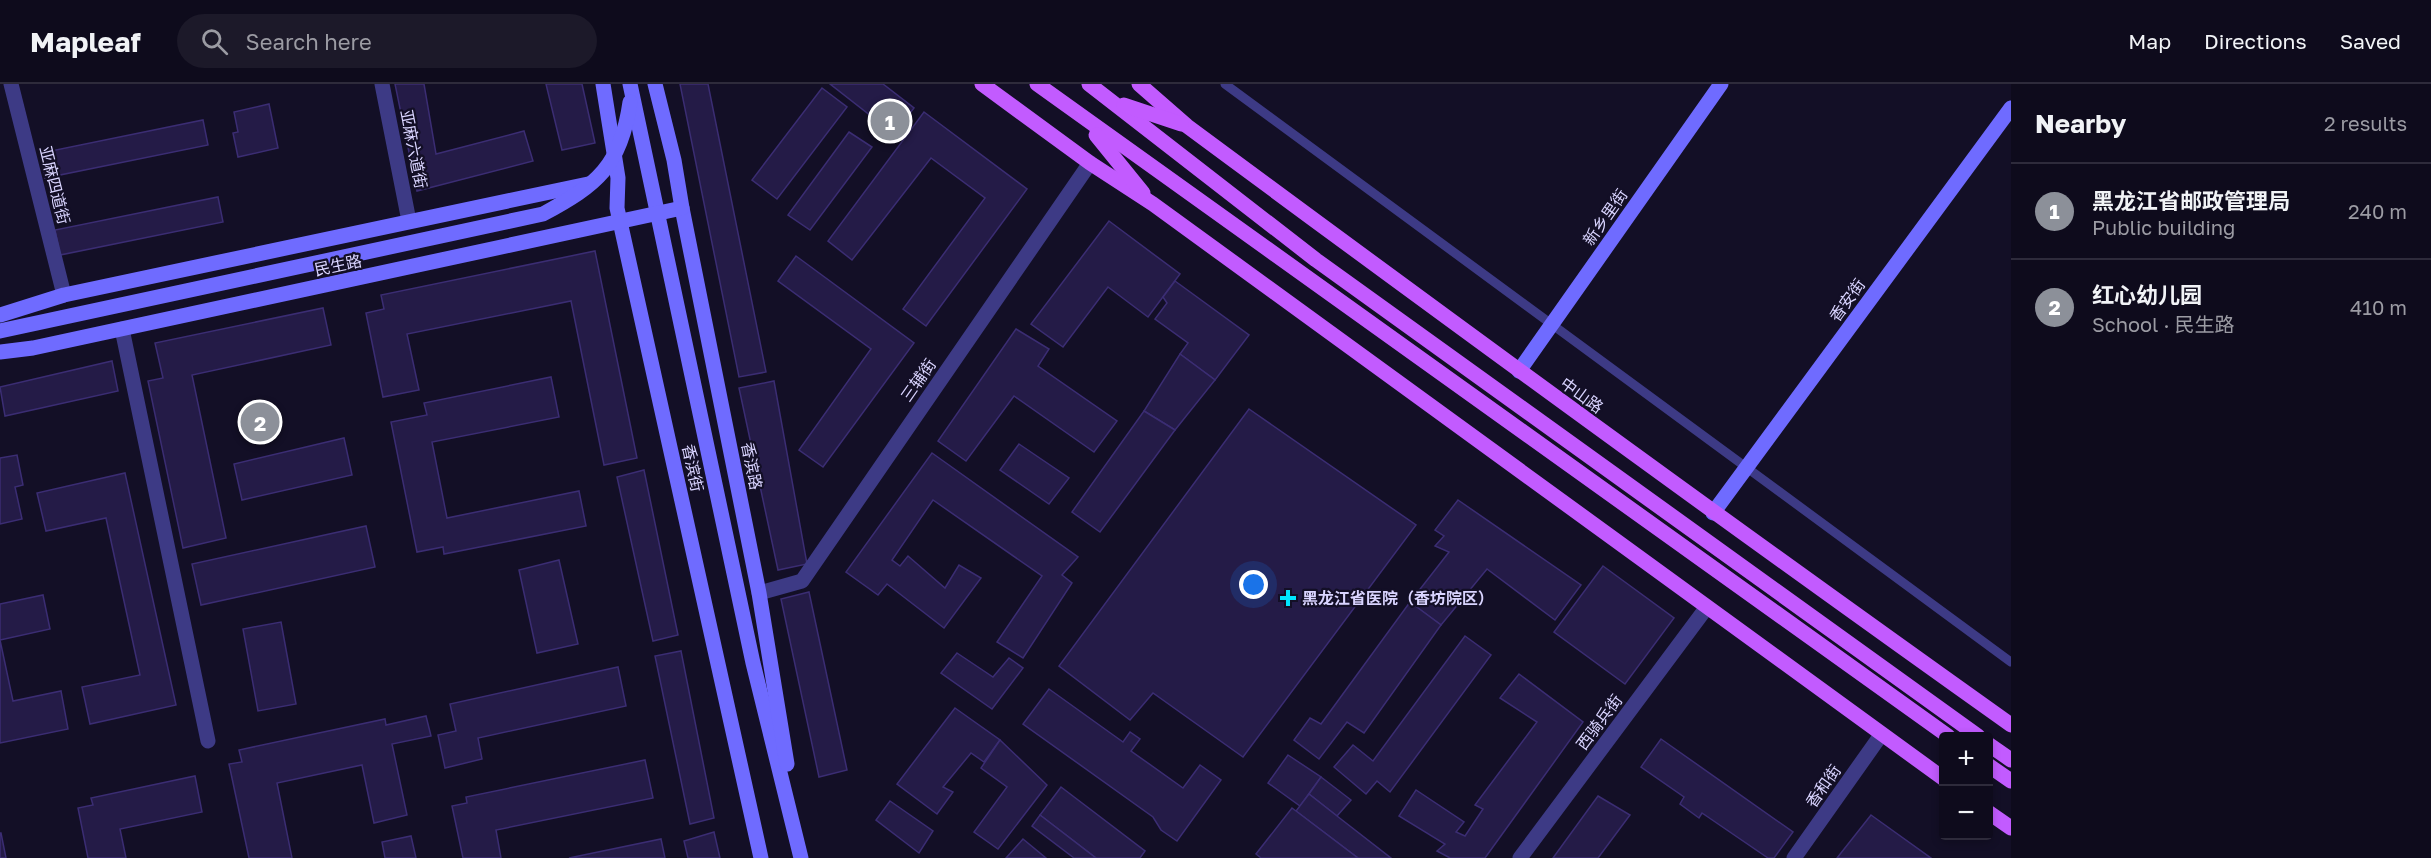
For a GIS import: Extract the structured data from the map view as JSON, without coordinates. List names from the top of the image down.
{
  "streets": {
    "main road": [
      "新乡里街",
      "民生路",
      "香安街",
      "中山路",
      "香滨路",
      "香滨街"
    ],
    "street": [
      "亚麻六道街",
      "亚麻四道街",
      "三辅街",
      "西骑兵街",
      "香和街"
    ]
  },
  "crossings": [
    ["亚麻六道街", "民生路"],
    ["亚麻四道街", "民生路"],
    ["新乡里街", "中山路"],
    ["民生路", "香滨路"],
    ["民生路", "香滨街"],
    ["香安街", "中山路"],
    ["三辅街", "香滨路"]
  ],
  "places": {
    "health": ["黑龙江省医院（香坊院区）"]
  },
  "page": {
    "header": "Mapleaf",
    "search": "Search here",
    "nav": ["Map", "Directions", "Saved"],
    "heading": ["Nearby", "2 results"],
    "pins": ["1", "2"],
    "list": [
      {
        "mark": "1",
        "name": "黑龙江省邮政管理局",
        "note": "Public building",
        "value": "240 m"
      },
      {
        "mark": "2",
        "name": "红心幼儿园",
        "note": "School · 民生路",
        "value": "410 m"
      }
    ],
    "map_buttons": ["+", "−"]
  }
}
